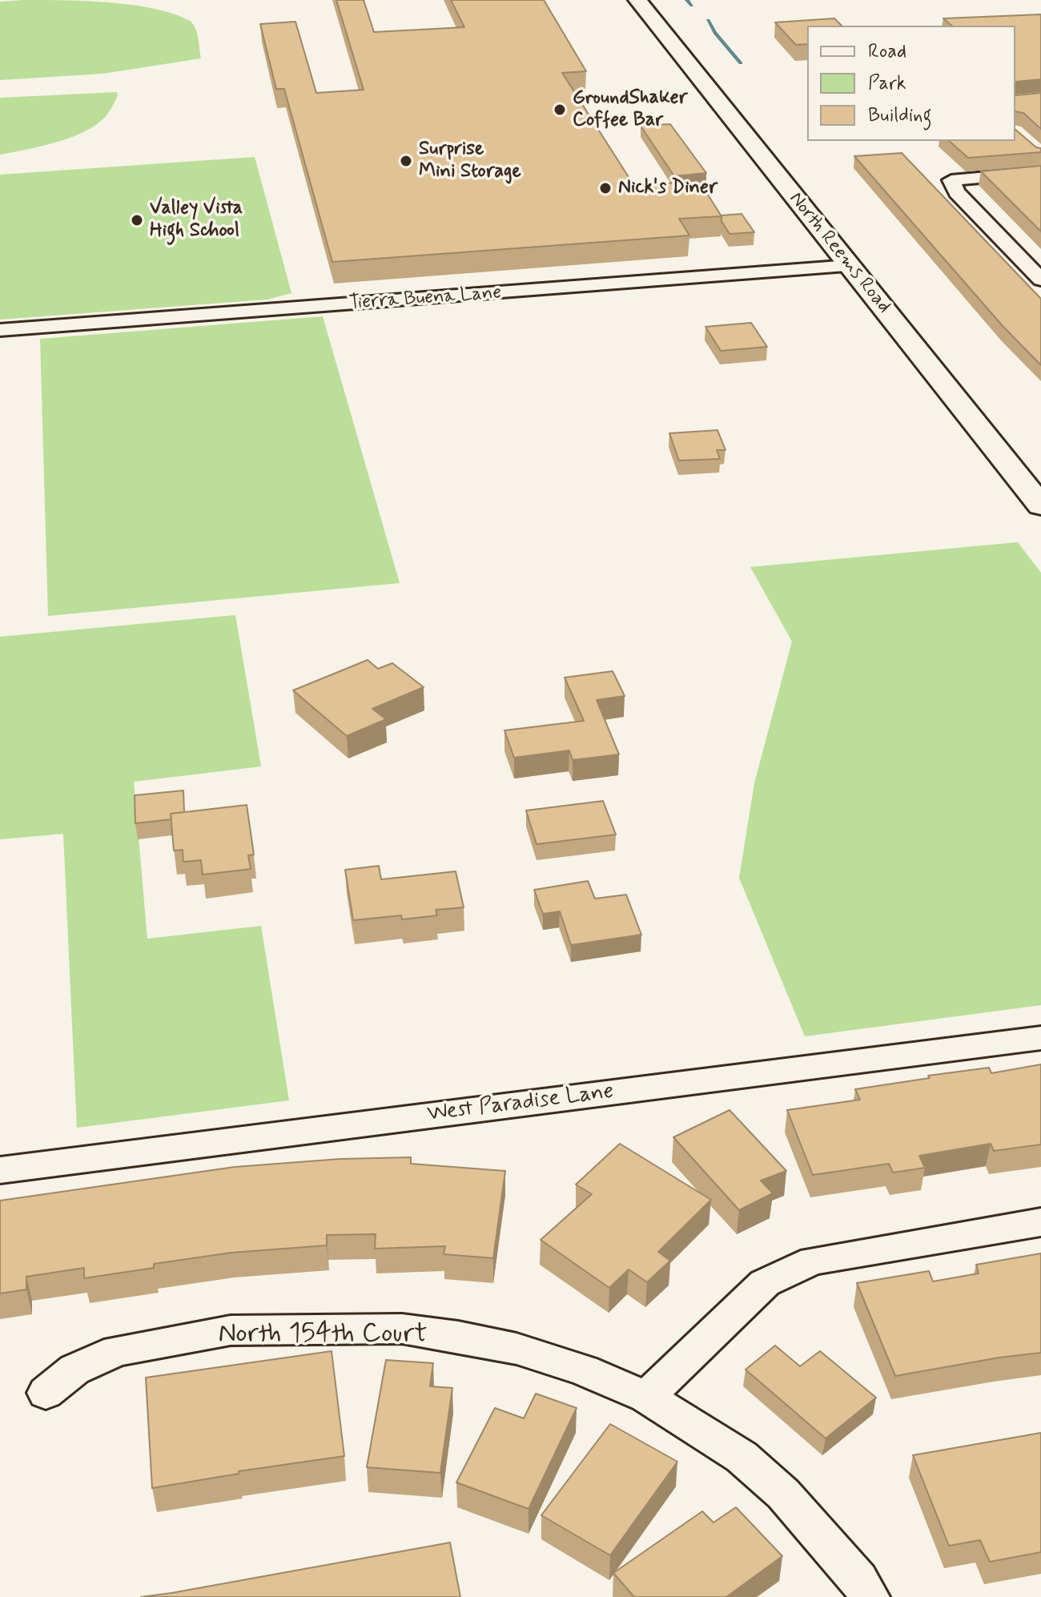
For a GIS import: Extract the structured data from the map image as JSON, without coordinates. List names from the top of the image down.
{
  "streets": {
    "main road": ["North Reems Road"],
    "street": ["Tierra Buena Lane", "West Paradise Lane", "North 154th Court"]
  },
  "crossings": [
    ["North Reems Road", "Tierra Buena Lane"]
  ],
  "places": [
    "GroundShaker Coffee Bar",
    "Surprise Mini Storage",
    "Nick's Diner",
    "Valley Vista High School"
  ],
  "legend": ["Road", "Park", "Building"]
}
